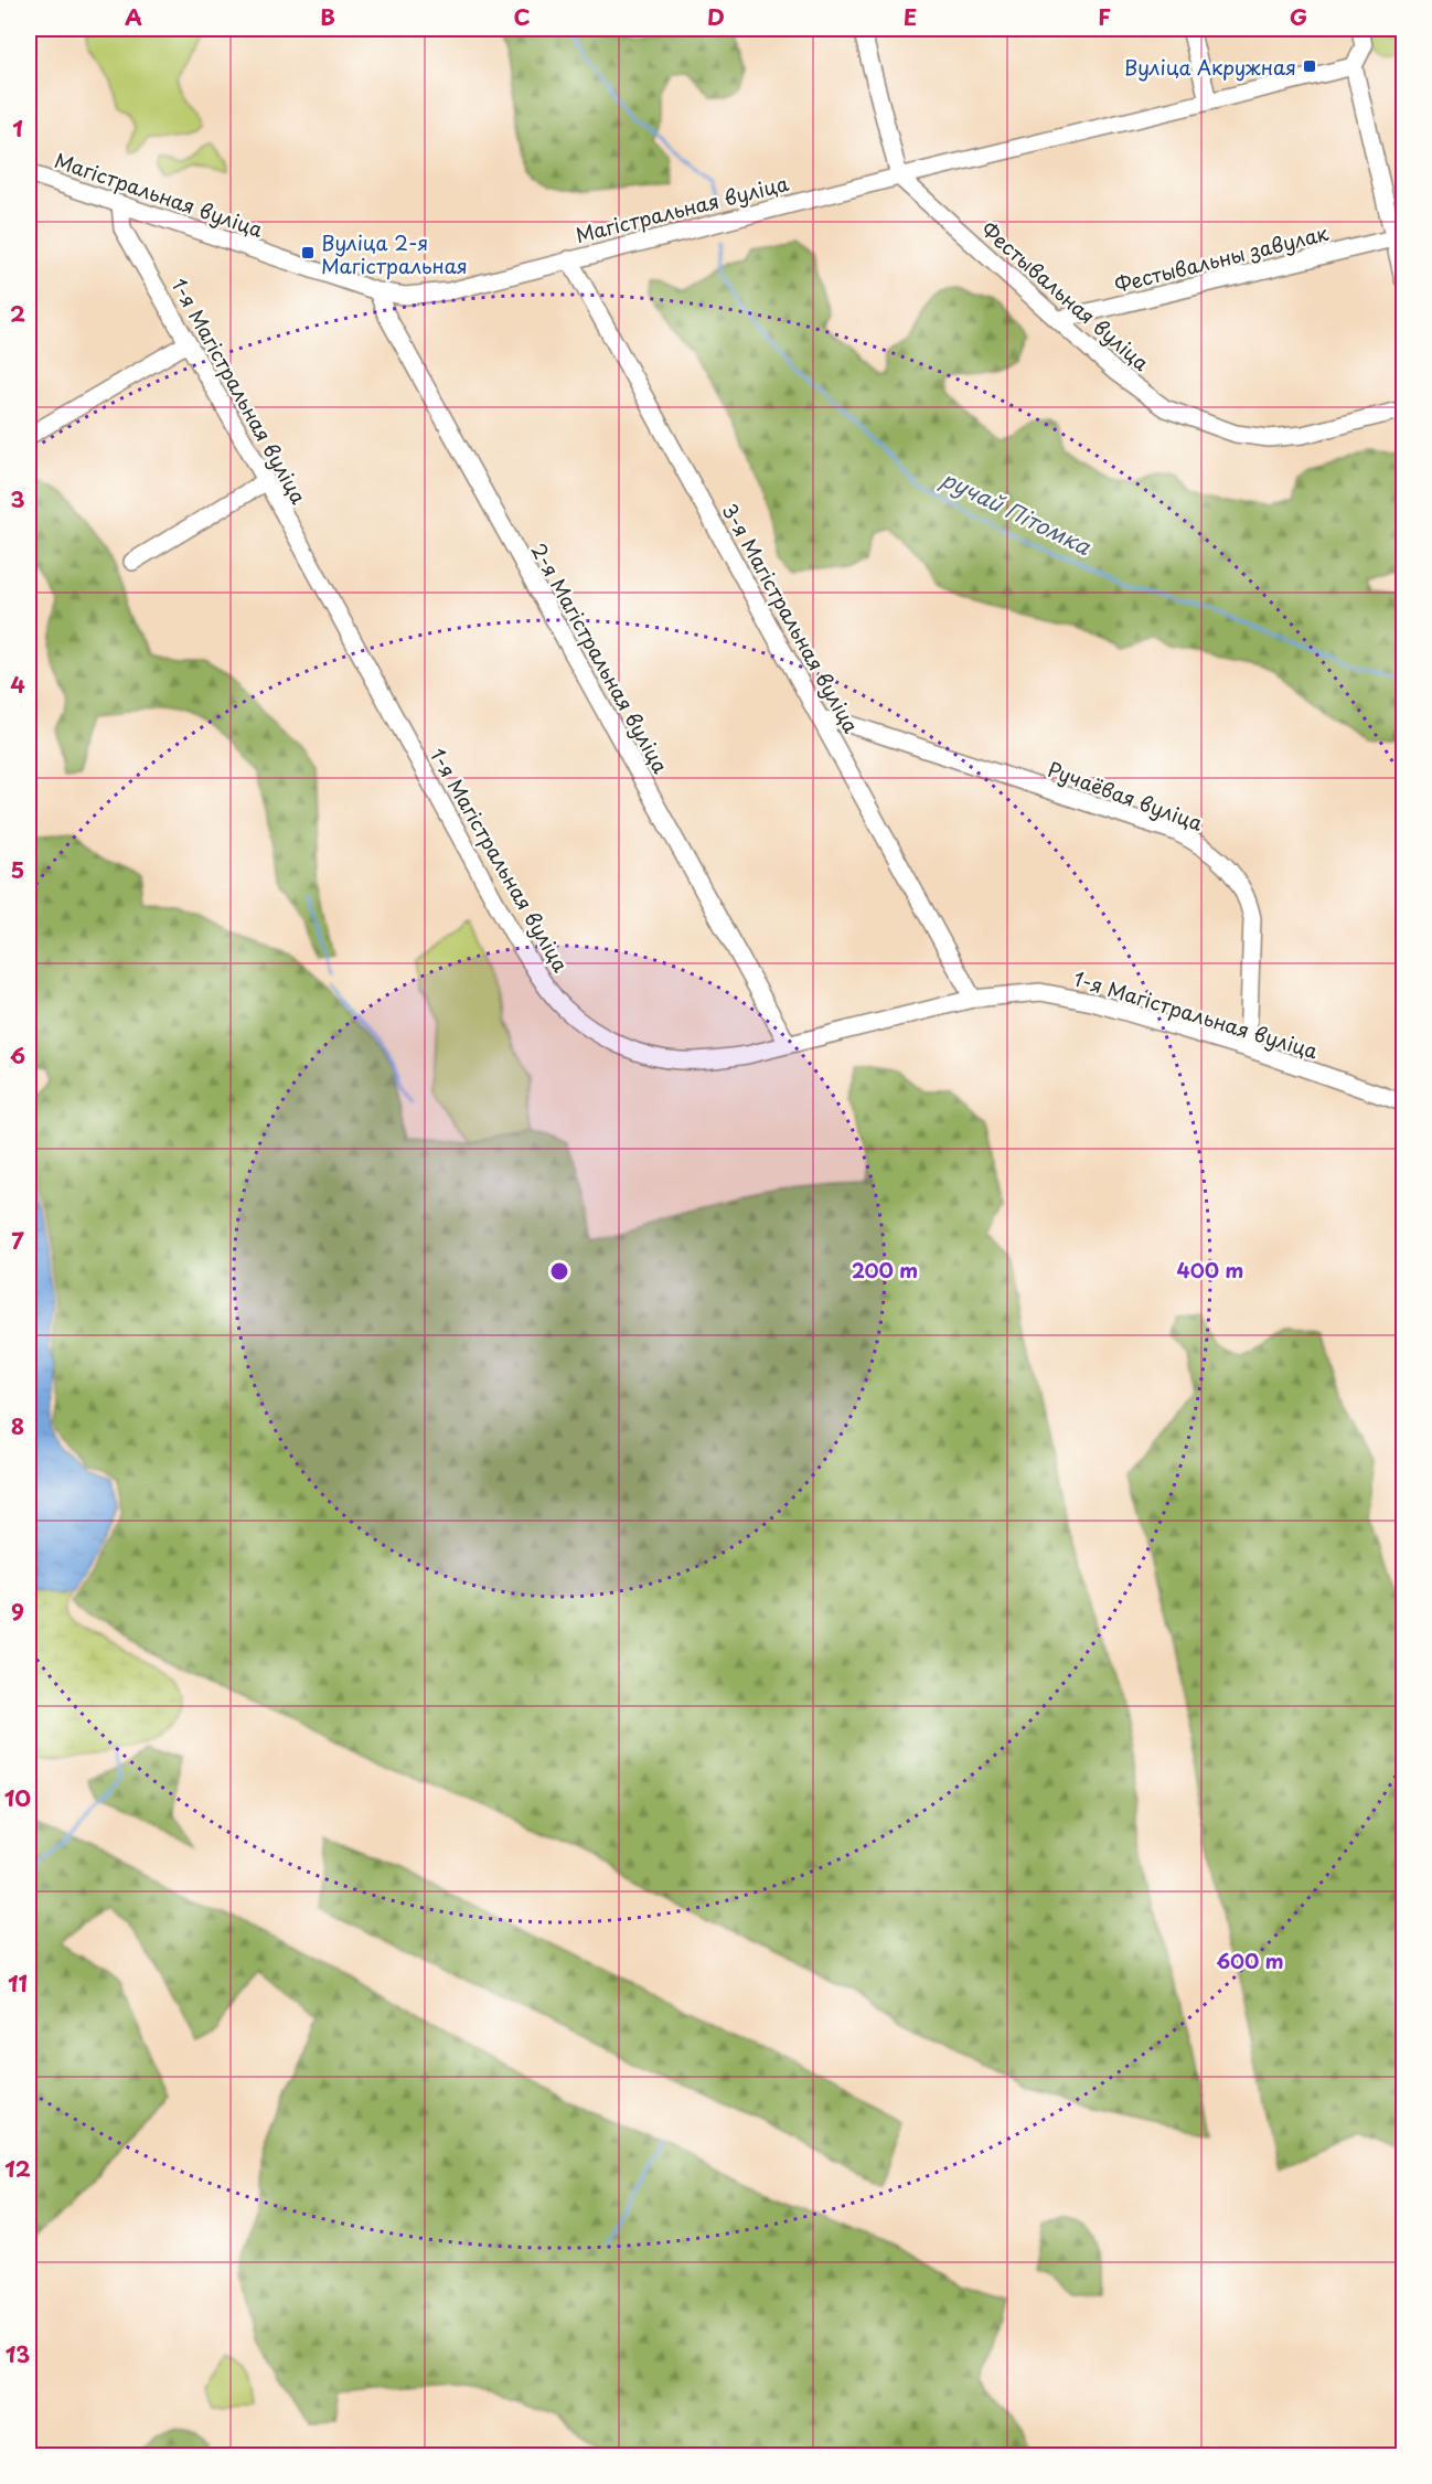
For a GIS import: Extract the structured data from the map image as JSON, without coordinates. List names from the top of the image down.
{
  "streets": {
    "street": [
      "Магістральная вуліца",
      "Фестывальны завулак",
      "Фестывальная вуліца",
      "1-я Магістральная вуліца",
      "3-я Магістральная вуліца",
      "2-я Магістральная вуліца",
      "Ручаёвая вуліца"
    ]
  },
  "crossings": [
    ["Магістральная вуліца", "Фестывальная вуліца"],
    ["Магістральная вуліца", "1-я Магістральная вуліца"],
    ["Магістральная вуліца", "3-я Магістральная вуліца"],
    ["Магістральная вуліца", "2-я Магістральная вуліца"],
    ["Фестывальны завулак", "Фестывальная вуліца"],
    ["1-я Магістральная вуліца", "3-я Магістральная вуліца"],
    ["1-я Магістральная вуліца", "2-я Магістральная вуліца"],
    ["1-я Магістральная вуліца", "Ручаёвая вуліца"],
    ["3-я Магістральная вуліца", "Ручаёвая вуліца"]
  ],
  "water": ["ручай Пітомка"],
  "places": {
    "transit": ["Вуліца Акружная", "Вуліца 2-я Магістральная"]
  },
  "grid": {
    "columns": [
      "A",
      "B",
      "C",
      "D",
      "E",
      "F",
      "G"
    ],
    "rows": [
      "1",
      "2",
      "3",
      "4",
      "5",
      "6",
      "7",
      "8",
      "9",
      "10",
      "11",
      "12",
      "13"
    ]
  },
  "rings": ["200 m", "400 m", "600 m"]
}
